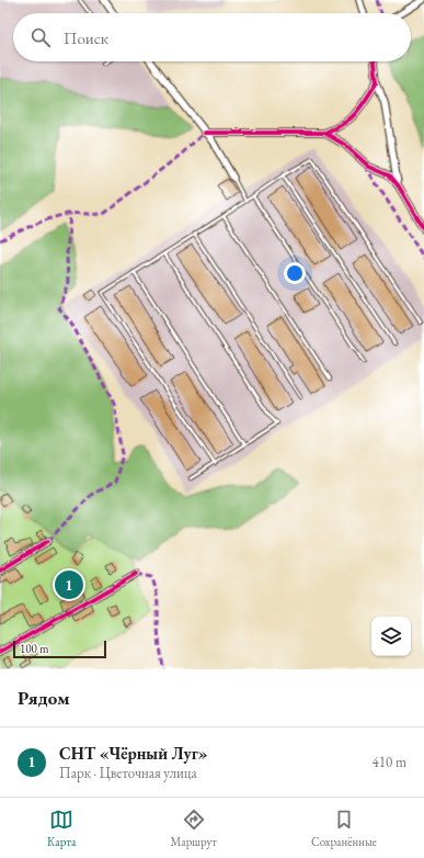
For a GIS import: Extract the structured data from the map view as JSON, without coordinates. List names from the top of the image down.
{
  "scale_bar": "100 m",
  "page": {
    "search": "Поиск",
    "pins": "1",
    "scale": "100 m",
    "heading": "Рядом",
    "list": [
      {
        "mark": "1",
        "name": "СНТ «Чёрный Луг»",
        "note": "Парк · Цветочная улица",
        "value": "410 m"
      }
    ],
    "nav": ["Карта", "Маршрут", "Сохранённые"]
  }
}
